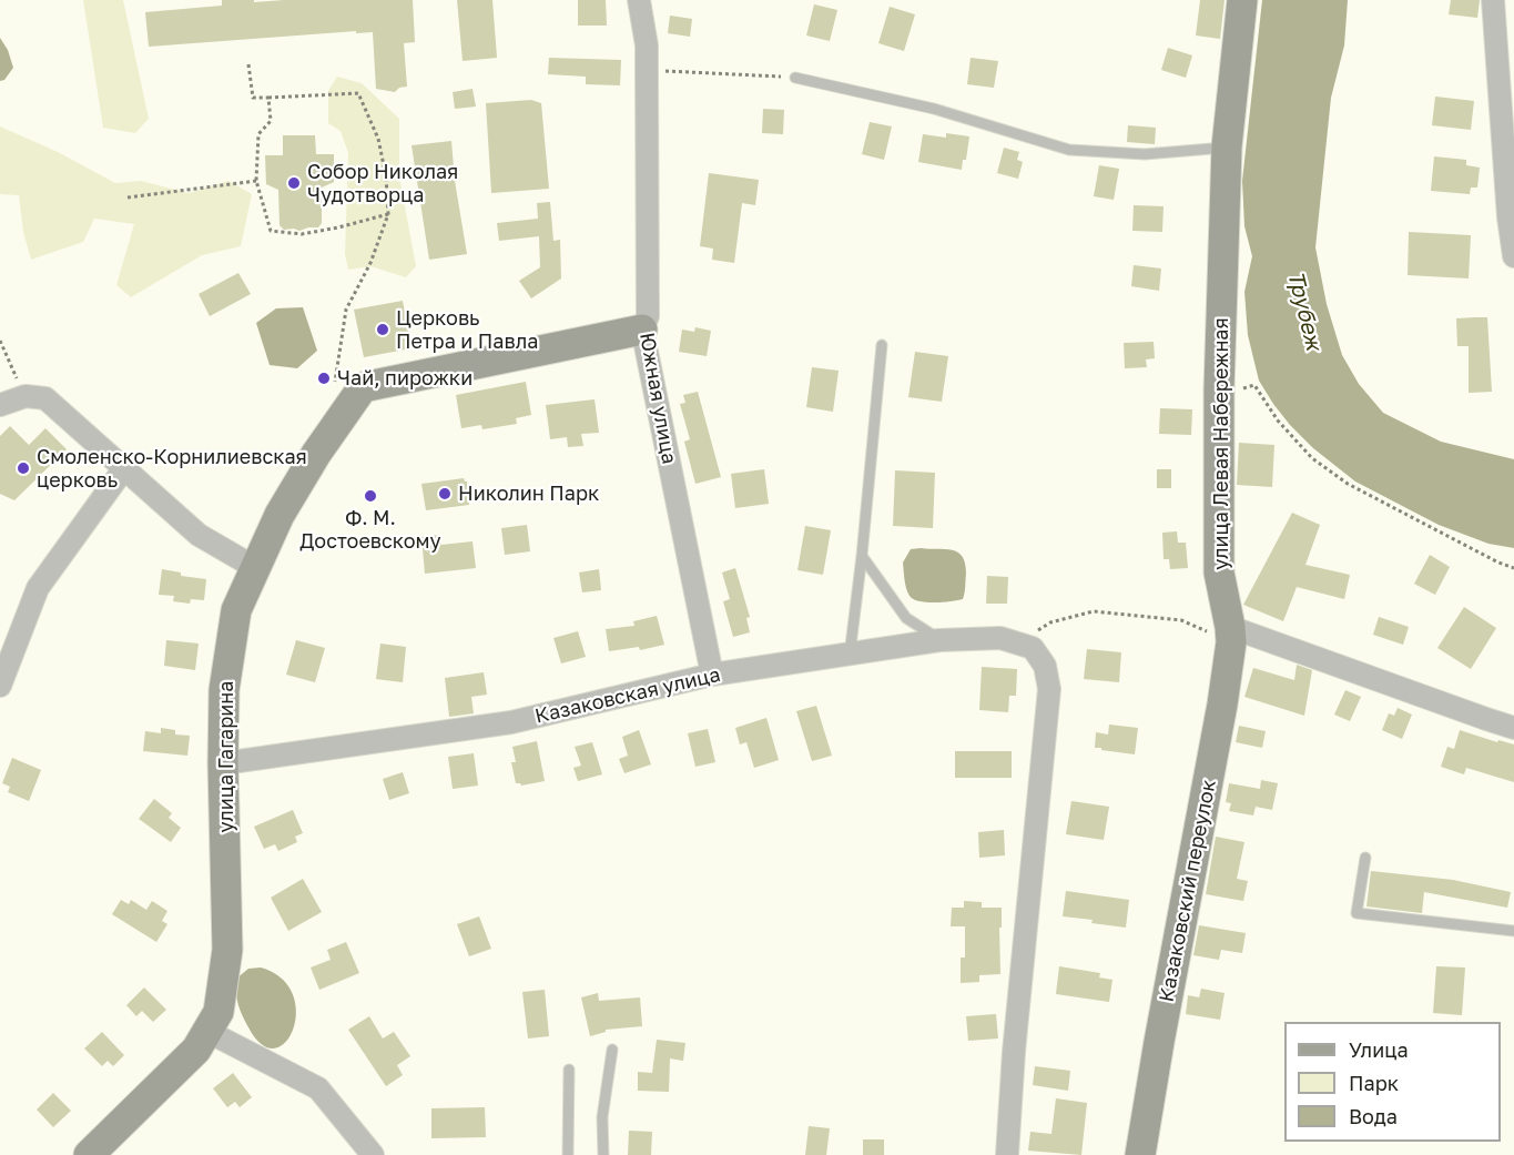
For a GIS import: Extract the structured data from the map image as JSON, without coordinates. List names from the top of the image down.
{
  "streets": {
    "street": [
      "Южная улица",
      "улица Левая Набережная",
      "Казаковская улица",
      "улица Гагарина",
      "Казаковский переулок"
    ]
  },
  "crossings": [
    ["Южная улица", "Казаковская улица"],
    ["Южная улица", "улица Гагарина"],
    ["улица Левая Набережная", "Казаковский переулок"],
    ["Казаковская улица", "улица Гагарина"]
  ],
  "water": ["Трубеж"],
  "places": [
    "Собор Николая Чудотворца",
    "Церковь Петра и Павла",
    "Чай, пирожки",
    "Смоленско-Корнилиевская церковь",
    "Николин Парк",
    "Ф. М. Достоевскому"
  ],
  "legend": ["Улица", "Парк", "Вода"]
}
